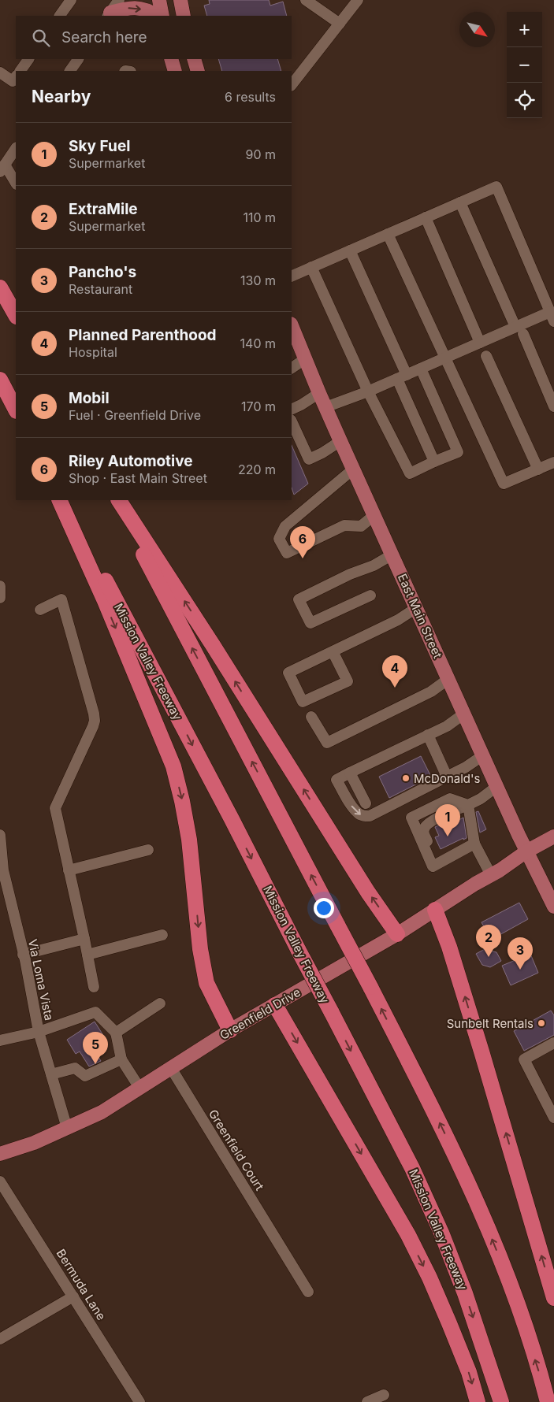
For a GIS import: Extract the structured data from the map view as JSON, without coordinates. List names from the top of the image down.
{
  "streets": {
    "highway": ["Mission Valley Freeway"],
    "main road": ["East Main Street", "Greenfield Drive"],
    "street": ["Via Loma Vista", "Greenfield Court", "Bermuda Lane"]
  },
  "crossings": [
    ["East Main Street", "Greenfield Drive"],
    ["Via Loma Vista", "Greenfield Drive"],
    ["Greenfield Drive", "Greenfield Court"]
  ],
  "places": ["McDonald's", "Sunbelt Rentals"],
  "north": "bottom right",
  "page": {
    "map_buttons": ["+", "−"],
    "search": "Search here",
    "heading": ["Nearby", "6 results"],
    "list": [
      {
        "mark": "1",
        "name": "Sky Fuel",
        "note": "Supermarket",
        "value": "90 m"
      },
      {
        "mark": "2",
        "name": "ExtraMile",
        "note": "Supermarket",
        "value": "110 m"
      },
      {
        "mark": "3",
        "name": "Pancho's",
        "note": "Restaurant",
        "value": "130 m"
      },
      {
        "mark": "4",
        "name": "Planned Parenthood",
        "note": "Hospital",
        "value": "140 m"
      },
      {
        "mark": "5",
        "name": "Mobil",
        "note": "Fuel · Greenfield Drive",
        "value": "170 m"
      },
      {
        "mark": "6",
        "name": "Riley Automotive",
        "note": "Shop · East Main Street",
        "value": "220 m"
      }
    ],
    "pins": [
      "6",
      "4",
      "1",
      "2",
      "3",
      "5"
    ]
  }
}
